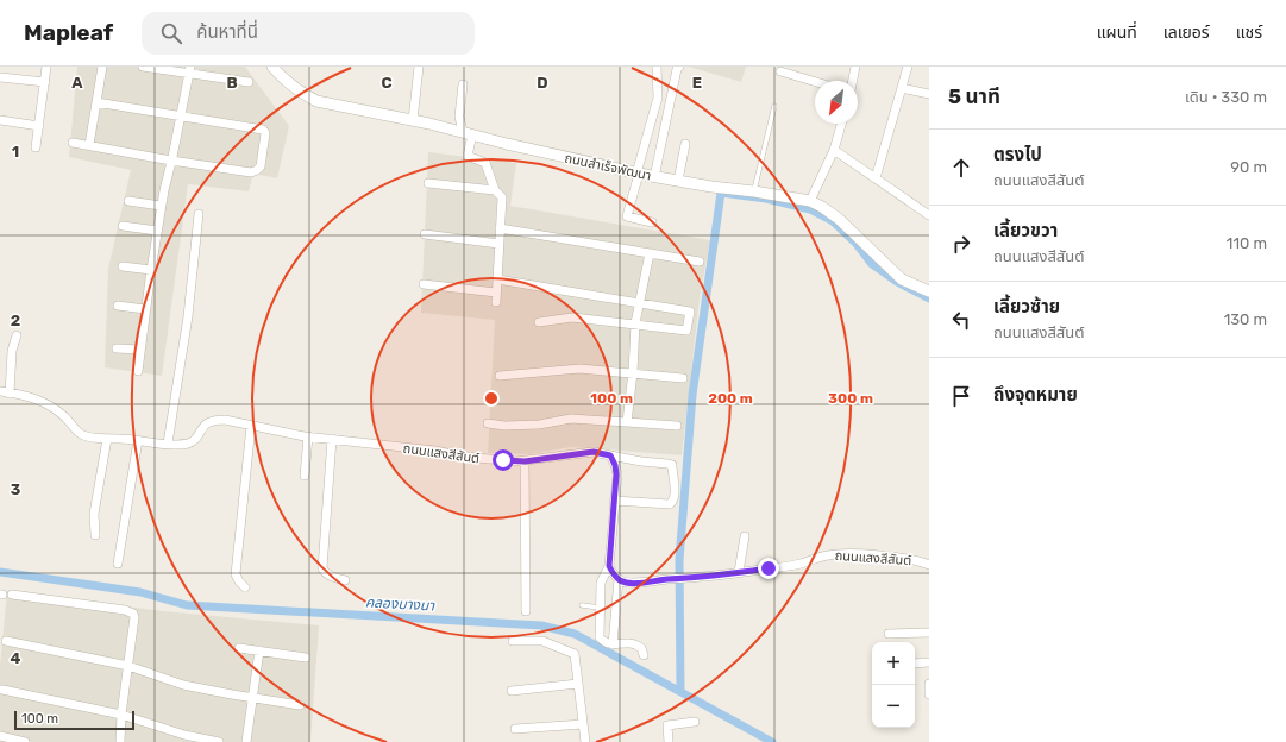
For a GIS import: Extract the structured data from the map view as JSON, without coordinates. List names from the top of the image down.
{
  "streets": {
    "street": ["ถนนสำเร็จพัฒนา", "ถนนแสงสีสันต์"]
  },
  "water": ["คลองบางนา"],
  "scale_bar": "100 m",
  "north": "bottom left",
  "page": {
    "header": "Mapleaf",
    "search": "ค้นหาที่นี่",
    "nav": ["แผนที่", "เลเยอร์", "แชร์"],
    "heading": ["5 นาที", "เดิน · 330 m"],
    "list": [
      ["ตรงไป", "ถนนแสงสีสันต์", "90 m"],
      ["เลี้ยวขวา", "ถนนแสงสีสันต์", "110 m"],
      ["เลี้ยวซ้าย", "ถนนแสงสีสันต์", "130 m"],
      "ถึงจุดหมาย"
    ],
    "map_buttons": ["+", "−"],
    "scale": "100 m"
  },
  "grid": {
    "columns": [
      "A",
      "B",
      "C",
      "D",
      "E"
    ],
    "rows": [
      "1",
      "2",
      "3",
      "4"
    ]
  },
  "rings": ["100 m", "200 m", "300 m"]
}
